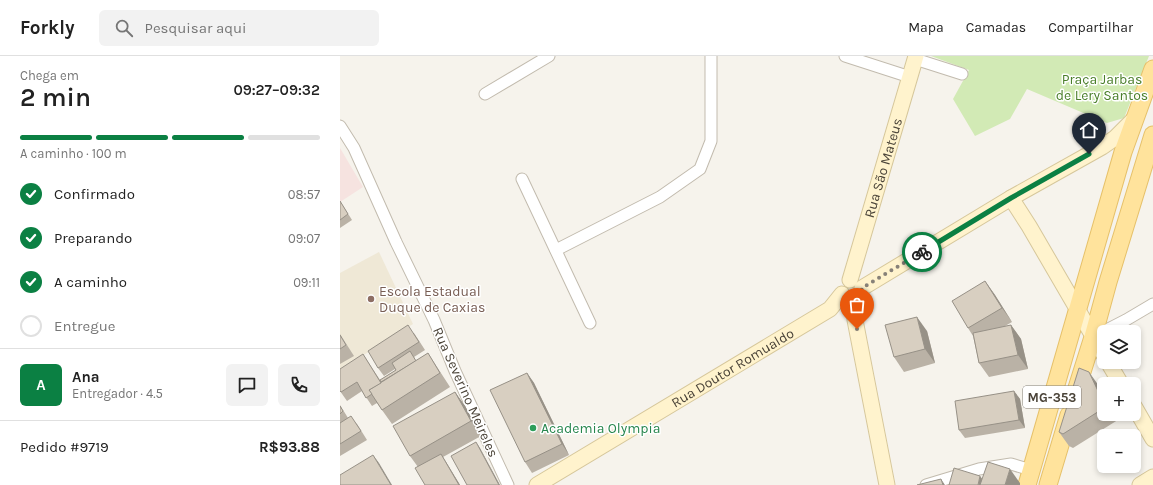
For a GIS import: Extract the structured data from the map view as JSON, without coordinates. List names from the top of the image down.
{
  "streets": {
    "main road": ["Rua São Mateus", "Rua Doutor Romualdo", "MG-353"],
    "street": ["Rua Severino Meireles"]
  },
  "crossings": [
    ["Rua São Mateus", "Rua Doutor Romualdo"],
    ["Rua Doutor Romualdo", "MG-353"]
  ],
  "parks": ["Praça Jarbas de Lery Santos"],
  "places": ["Escola Estadual Duque de Caxias", "Academia Olympia"],
  "page": {
    "header": "Forkly",
    "search": "Pesquisar aqui",
    "nav": ["Mapa", "Camadas", "Compartilhar"],
    "heading": ["2 min", "Chega em", "09:27–09:32"],
    "panel": [
      "Ana",
      "Entregador · 4.5",
      "Pedido #9719",
      "R$93.88"
    ],
    "bar": "A caminho · 100 m",
    "list": [
      ["Confirmado", "08:57"],
      ["Preparando", "09:07"],
      ["A caminho", "09:11"],
      "Entregue"
    ],
    "map_buttons": ["+", "−"],
    "round": "A"
  }
}
